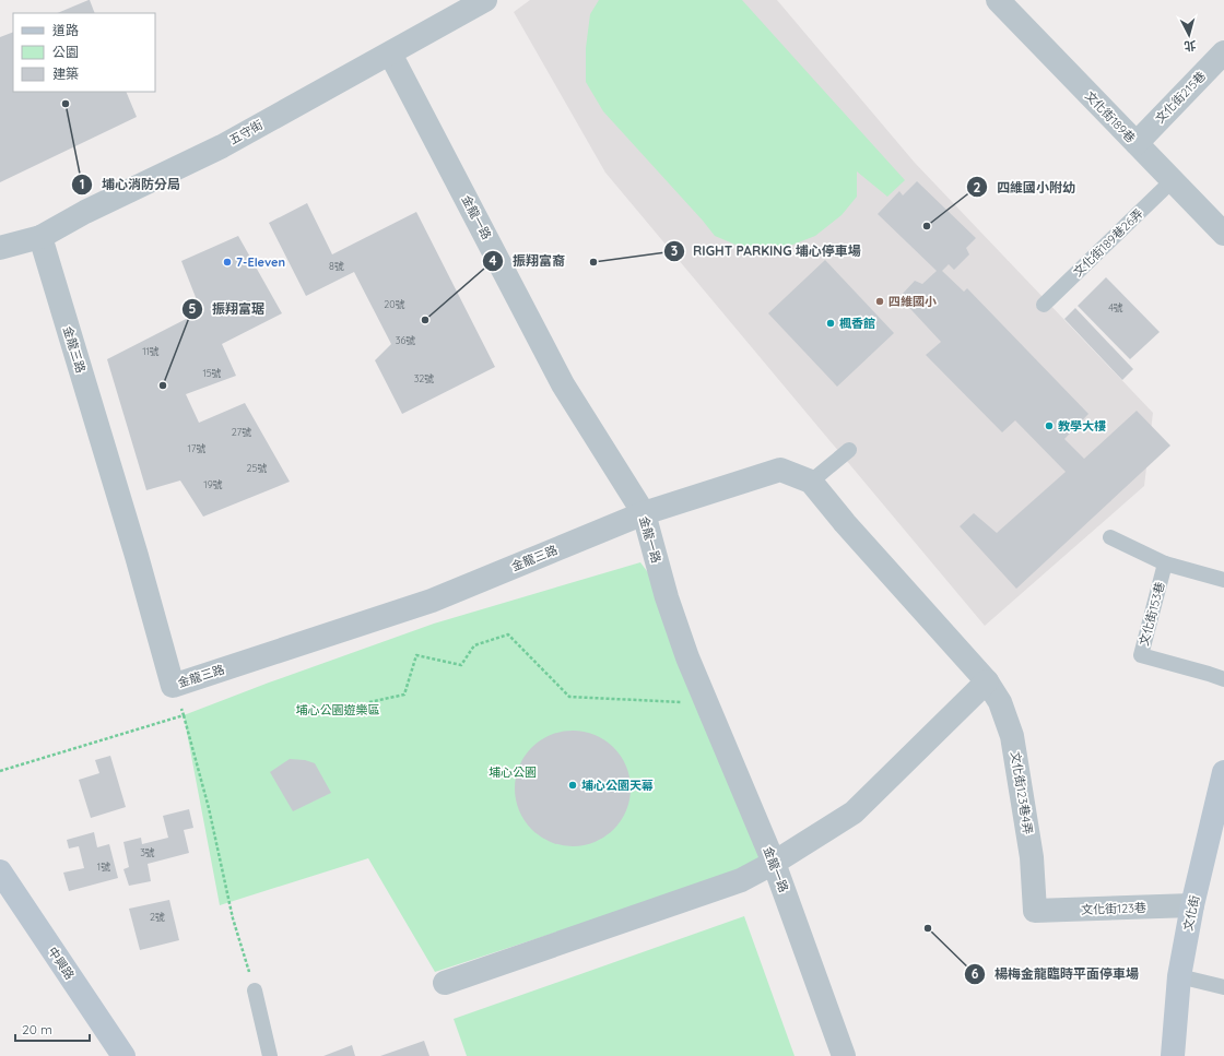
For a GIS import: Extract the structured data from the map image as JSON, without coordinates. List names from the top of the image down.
{
  "streets": {
    "street": [
      "文化街215巷",
      "文化街189巷",
      "五守街",
      "金龍一路",
      "金龍三路",
      "文化街123巷4弄",
      "文化街123巷",
      "文化街",
      "中興路"
    ],
    "lane": ["文化街189巷26弄", "文化街153巷"]
  },
  "crossings": [
    ["文化街215巷", "文化街189巷"],
    ["文化街189巷", "文化街189巷26弄"],
    ["五守街", "金龍一路"],
    ["五守街", "金龍三路"],
    ["金龍一路", "金龍三路"],
    ["金龍三路", "文化街123巷4弄"],
    ["文化街123巷4弄", "文化街123巷"],
    ["文化街123巷", "文化街"]
  ],
  "parks": ["埔心公園遊樂區", "埔心公園"],
  "places": [
    "埔心消防分局",
    "四維國小附幼",
    "7-Eleven",
    "RIGHT PARKING 埔心停車場",
    "四維國小",
    "振翔富裔",
    "楓香館",
    "振翔富琚",
    "教學大樓",
    "埔心公園天幕",
    "楊梅金龍臨時平面停車場"
  ],
  "house_numbers": [
    "8號",
    "20號",
    "4號",
    "36號",
    "11號",
    "15號",
    "32號",
    "27號",
    "17號",
    "25號",
    "19號",
    "3號",
    "1號",
    "2號"
  ],
  "legend": ["道路", "公園", "建築"],
  "scale_bar": "20 m",
  "north": "bottom"
}
